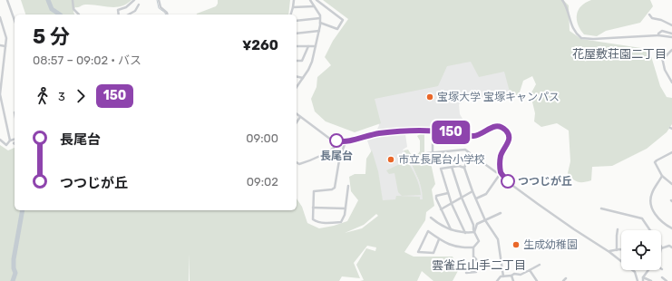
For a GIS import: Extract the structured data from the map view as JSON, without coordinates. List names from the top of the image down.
{
  "districts": ["花屋敷荘園二丁目", "雲雀丘山手二丁目"],
  "places": [
    "宝塚大学 宝塚キャンパス",
    "長尾台",
    "市立長尾台小学校",
    "つつじが丘",
    "生成幼稚園"
  ],
  "lines": ["bus line 150"],
  "page": {
    "on_map": "150",
    "heading": ["5 分", "08:57 – 09:02 · バス", "¥260"],
    "legs": ["3", "150"],
    "list": [
      {
        "name": "長尾台",
        "value": "09:00"
      },
      {
        "name": "つつじが丘",
        "value": "09:02"
      }
    ]
  }
}
